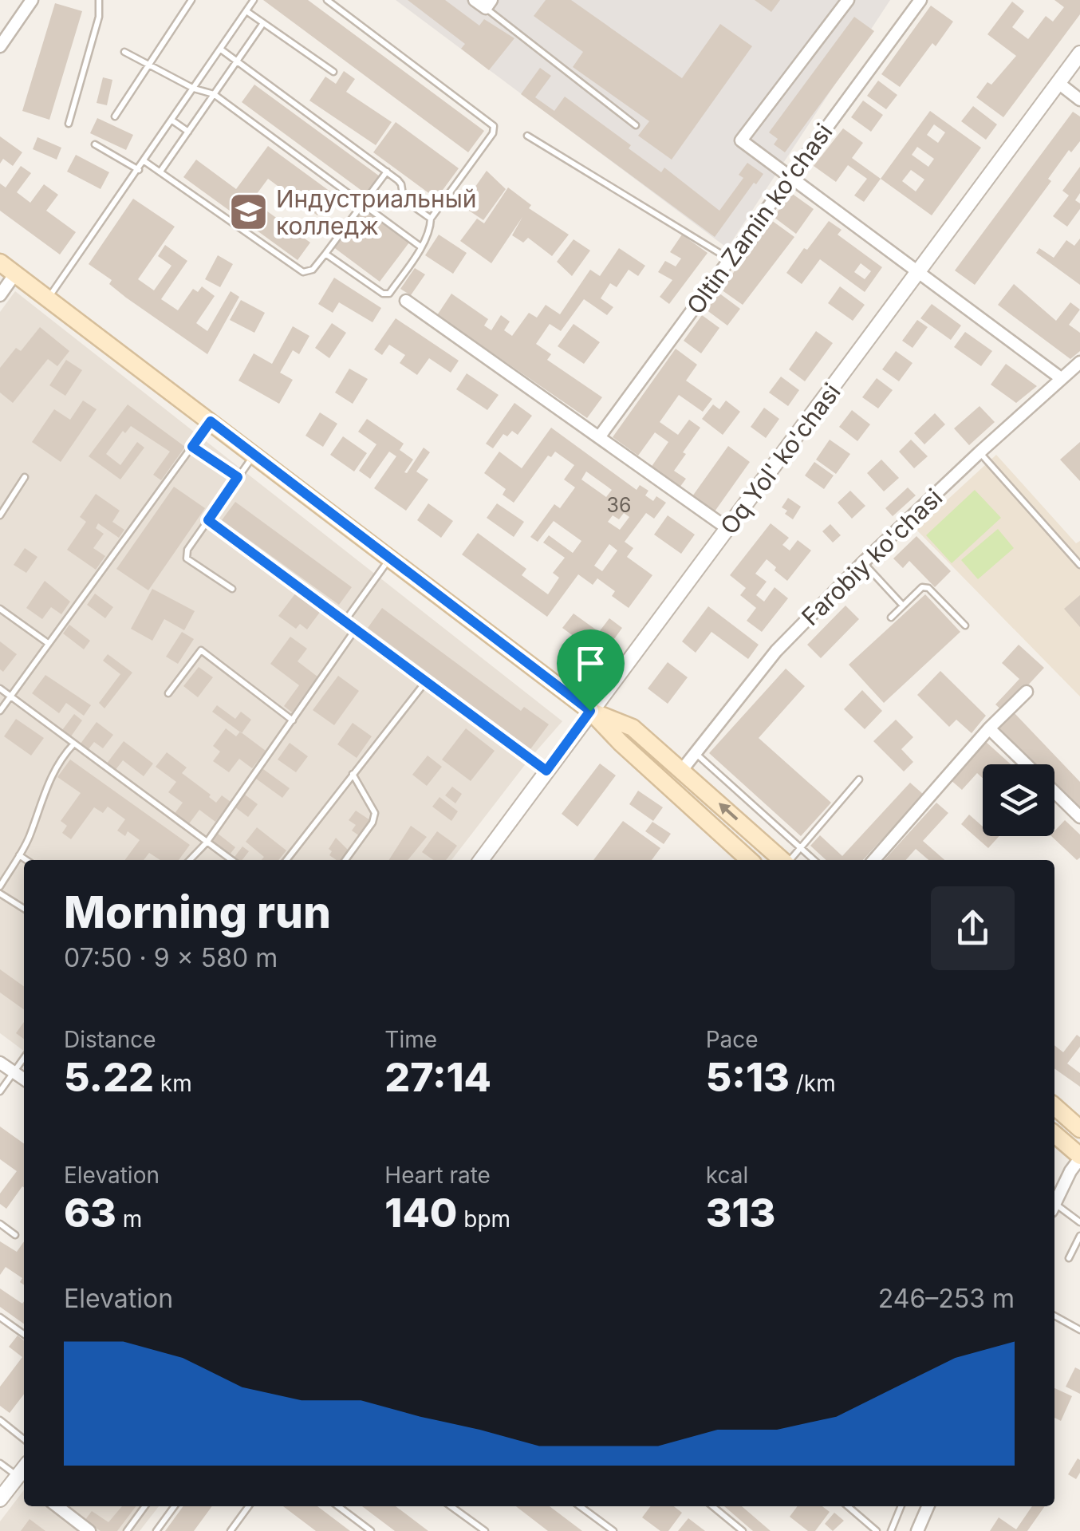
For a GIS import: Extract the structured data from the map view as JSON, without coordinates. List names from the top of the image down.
{
  "streets": {
    "street": ["Oltin Zamin koʻchasi", "Oq Yol' ko'chasi", "Farobiy ko'chasi"]
  },
  "places": {
    "school or university": ["Индустриальный колледж"]
  },
  "house_numbers": ["36"],
  "page": {
    "heading": ["Morning run", "07:50 · 9 × 580 m"],
    "stats": [
      ["Distance", "5.22 km"],
      ["Time", "27:14"],
      ["Pace", "5:13 /km"],
      ["Elevation", "63 m"],
      ["Heart rate", "140 bpm"],
      ["kcal", "313"]
    ],
    "chart": ["Elevation", "246–253 m"]
  }
}
